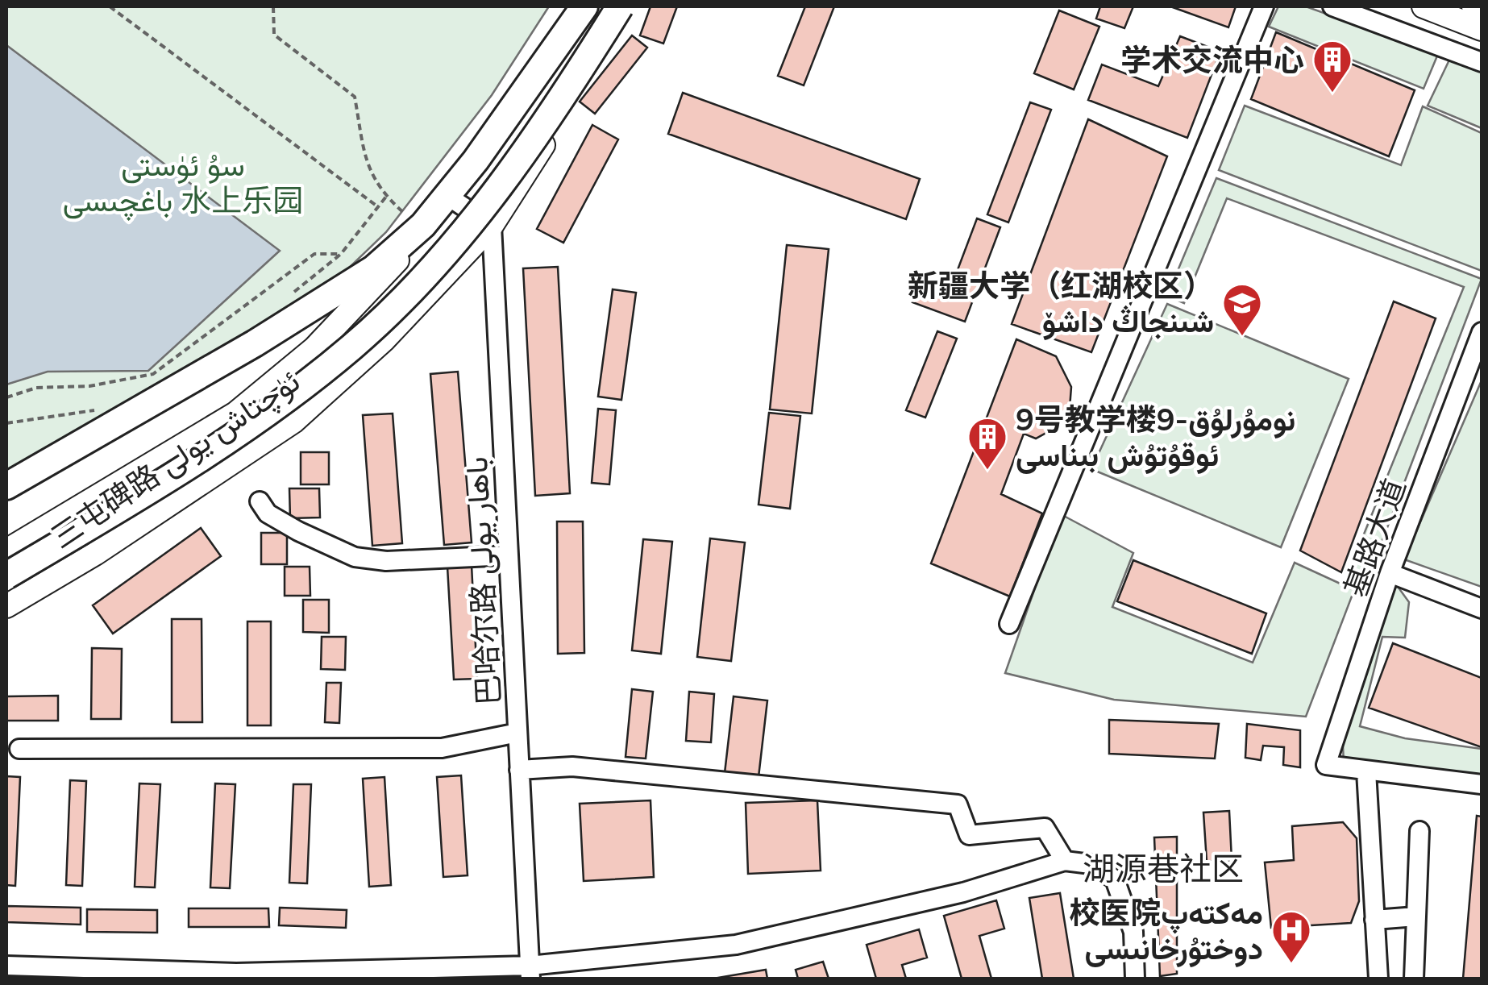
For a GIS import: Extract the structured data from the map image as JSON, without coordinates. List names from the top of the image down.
{
  "streets": {
    "main road": ["三屯碑路 ئۈچتاش يولى"],
    "street": ["基路大道", "巴哈尔路 باھار يولى"]
  },
  "crossings": [
    ["三屯碑路 ئۈچتاش يولى", "巴哈尔路 باھار يولى"]
  ],
  "districts": ["湖源巷社区"],
  "parks": ["سۇ ئۈستى باغچىسى 水上乐园"],
  "places": {
    "building": ["学术交流中心", "9号教学楼9-نومۇرلۇق ئوقۇتۇش بىناسى"],
    "school or university": ["新疆大学（红湖校区） شىنجاڭ داشۆ"],
    "hospital": ["校医院مەكتەپ دوختۇرخانىسى"]
  }
}
